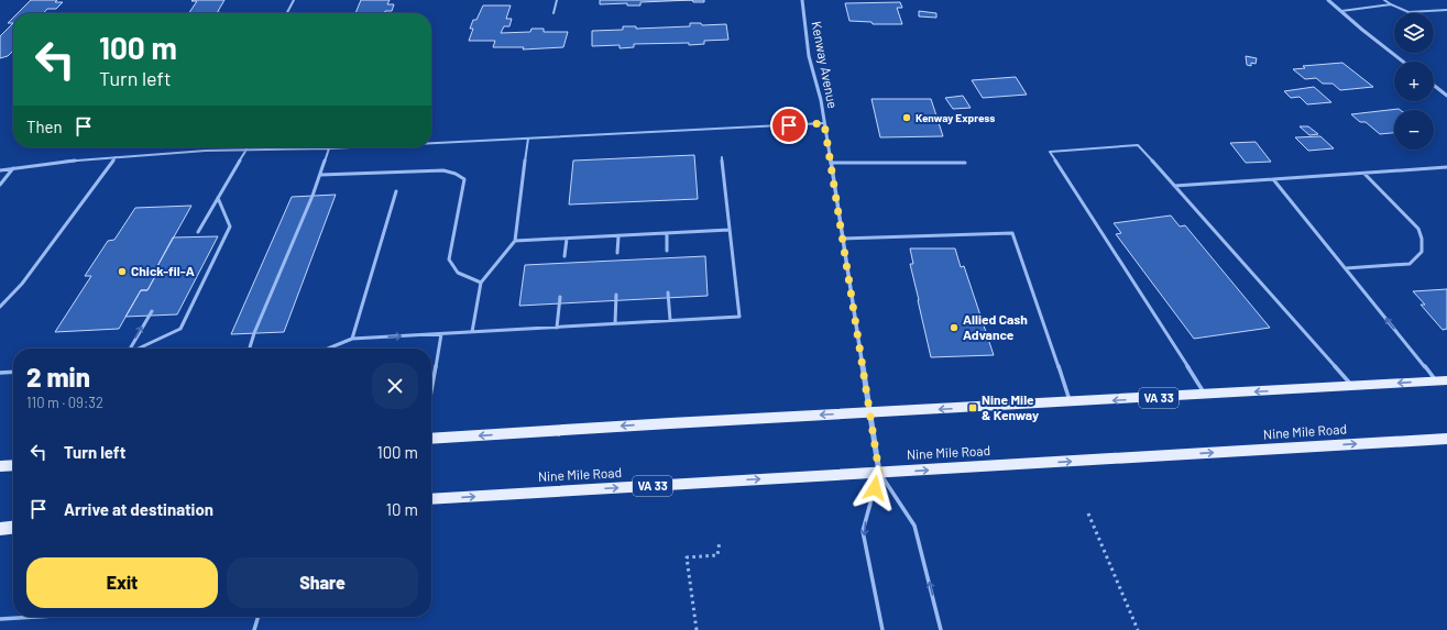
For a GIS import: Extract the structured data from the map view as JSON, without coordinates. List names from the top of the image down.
{
  "streets": {
    "main road": ["VA 33", "Nine Mile Road"],
    "street": ["Kenway Avenue"]
  },
  "crossings": [
    ["Kenway Avenue", "VA 33"],
    ["Kenway Avenue", "Nine Mile Road"]
  ],
  "places": {
    "other": ["Kenway Express", "Chick-fil-A", "Allied Cash Advance"],
    "transit": ["Nine Mile & Kenway"]
  },
  "page": {
    "map_buttons": ["+", "−"],
    "turn": ["100 m", "Turn left"],
    "then": "Then",
    "heading": ["2 min", "110 m · 09:32"],
    "list": [
      {
        "name": "Turn left",
        "value": "100 m"
      },
      {
        "name": "Arrive at destination",
        "value": "10 m"
      }
    ],
    "buttons": ["Exit", "Share"]
  }
}
